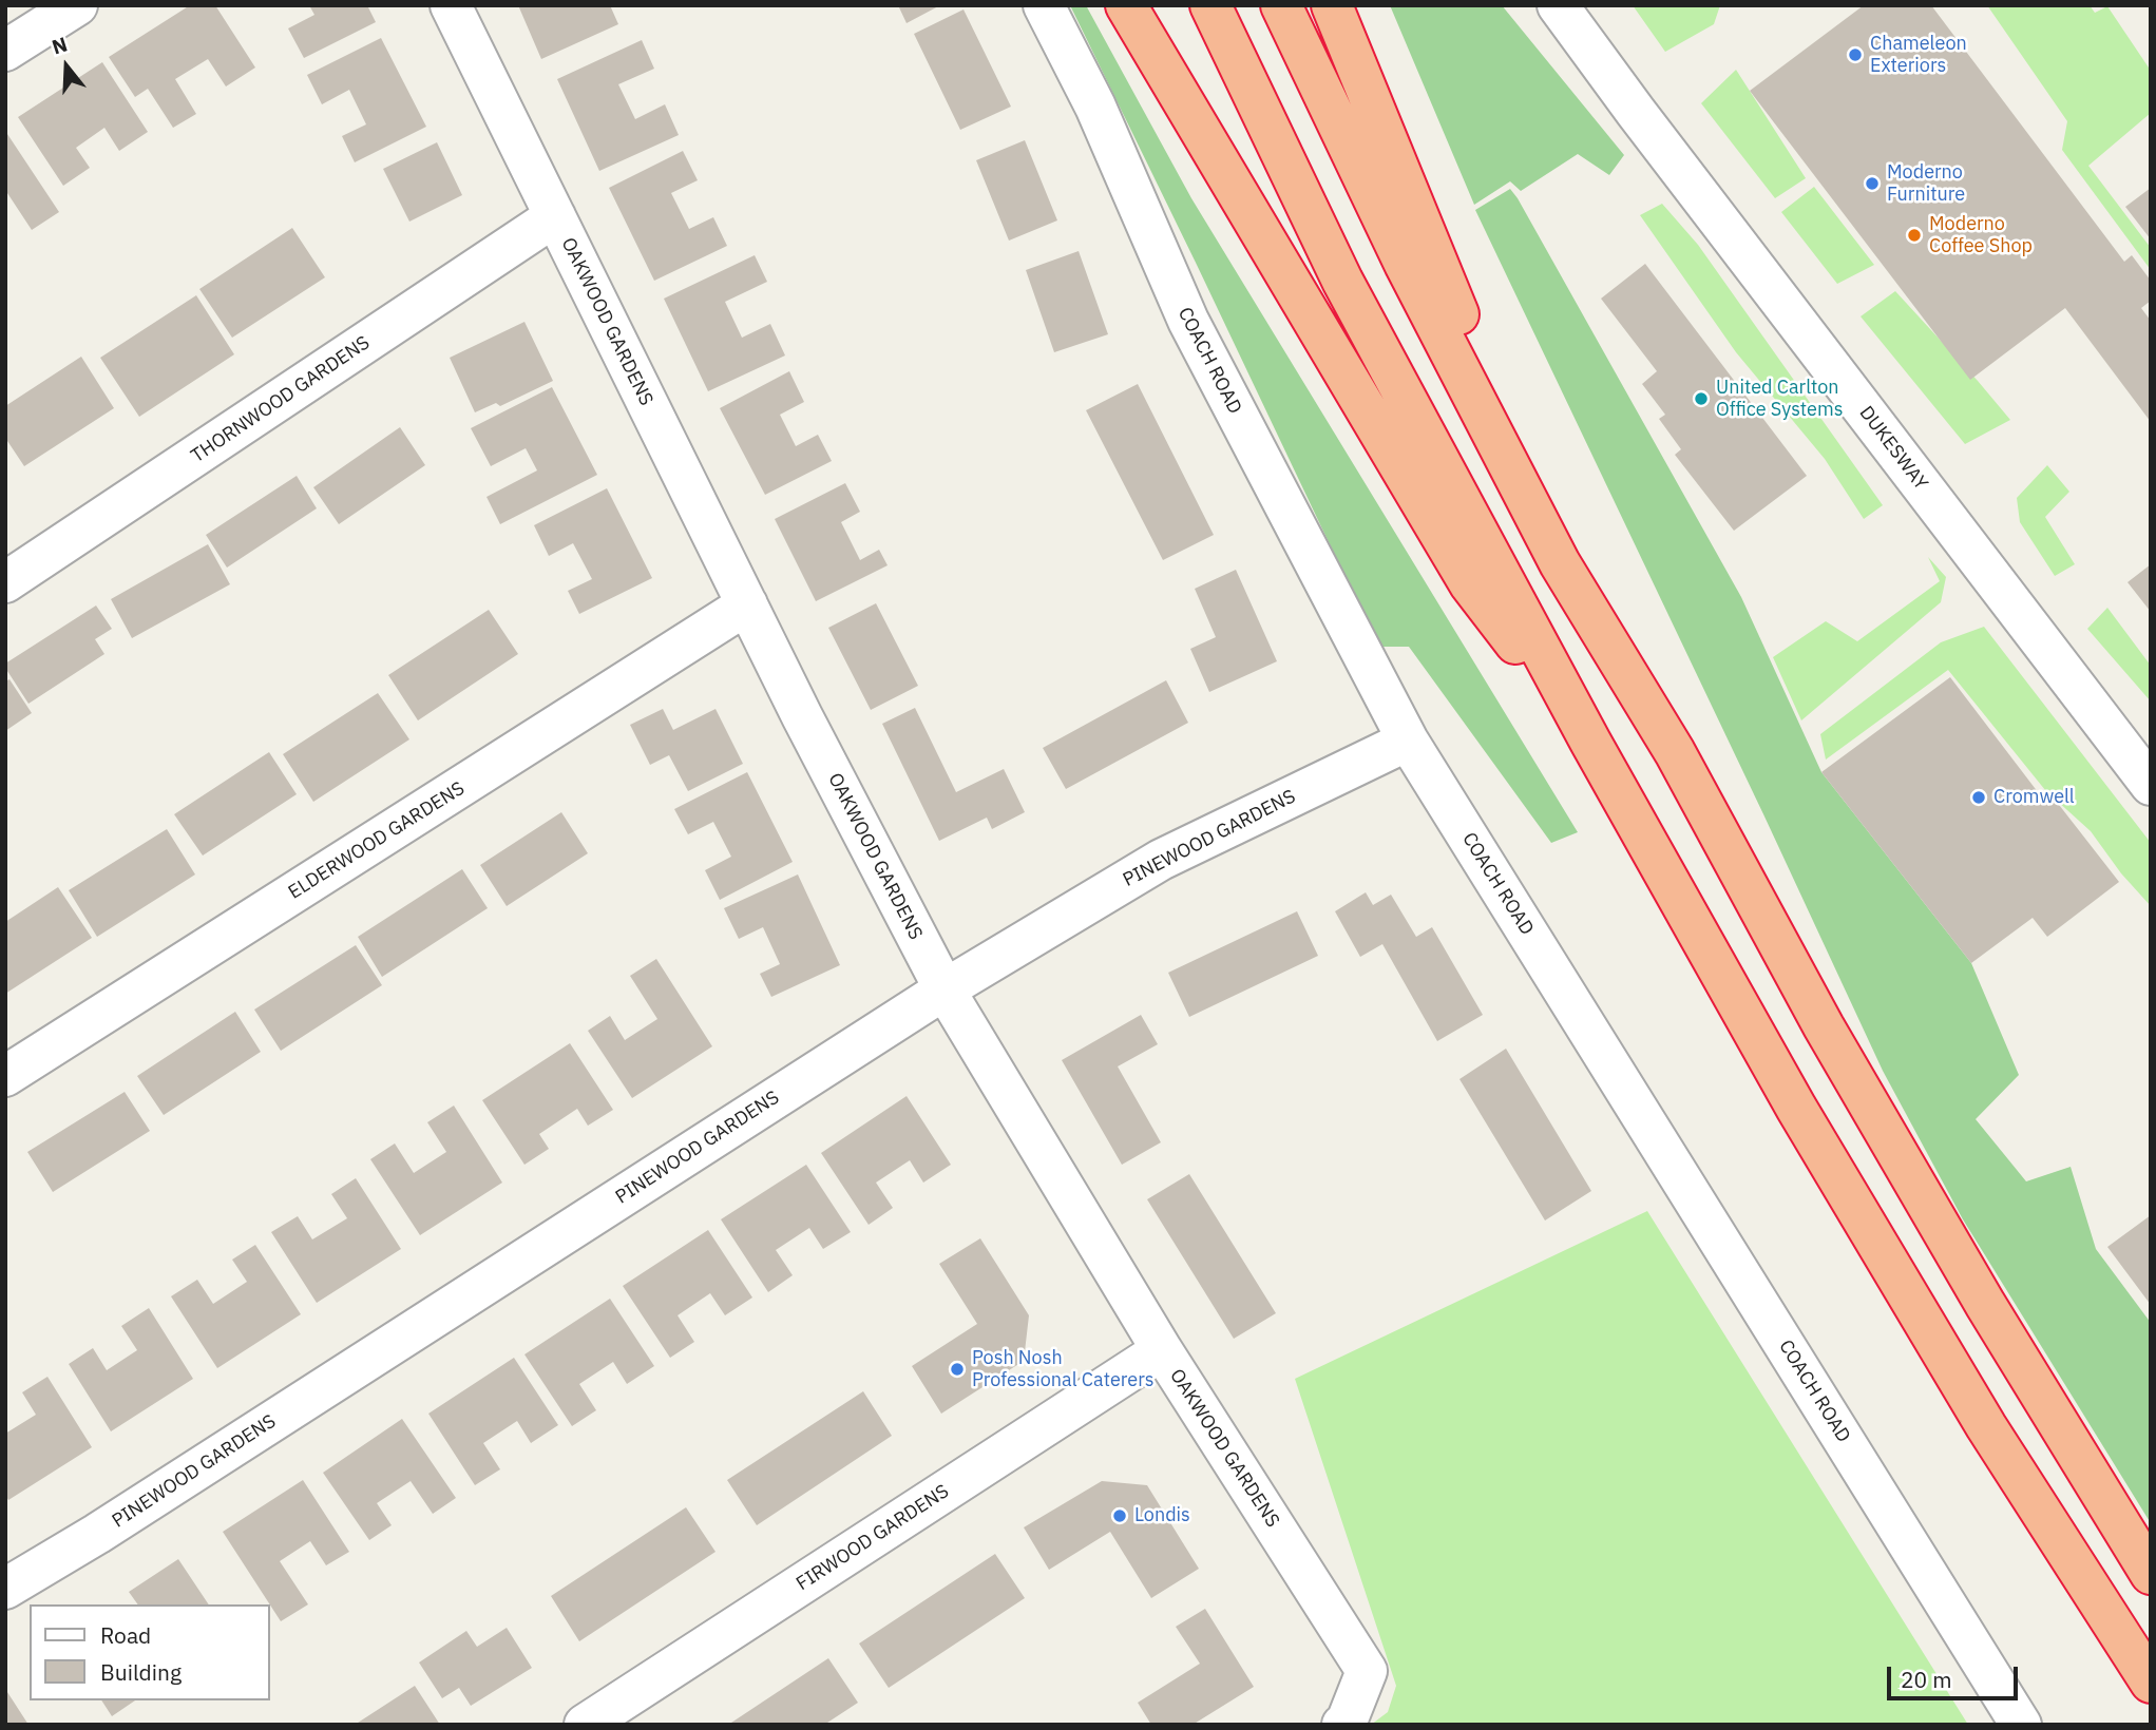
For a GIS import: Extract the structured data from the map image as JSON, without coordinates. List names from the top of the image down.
{
  "streets": {
    "street": [
      "OAKWOOD GARDENS",
      "COACH ROAD",
      "THORNWOOD GARDENS",
      "DUKESWAY",
      "PINEWOOD GARDENS",
      "ELDERWOOD GARDENS",
      "FIRWOOD GARDENS"
    ]
  },
  "crossings": [
    ["OAKWOOD GARDENS", "THORNWOOD GARDENS"],
    ["OAKWOOD GARDENS", "PINEWOOD GARDENS"],
    ["OAKWOOD GARDENS", "ELDERWOOD GARDENS"],
    ["OAKWOOD GARDENS", "FIRWOOD GARDENS"],
    ["COACH ROAD", "PINEWOOD GARDENS"]
  ],
  "places": [
    "Chameleon Exteriors",
    "Moderno Furniture",
    "Moderno Coffee Shop",
    "United Carlton Office Systems",
    "Cromwell",
    "Posh Nosh Professional Caterers",
    "Londis"
  ],
  "legend": ["Road", "Building"],
  "scale_bar": "20 m",
  "north": "top"
}
